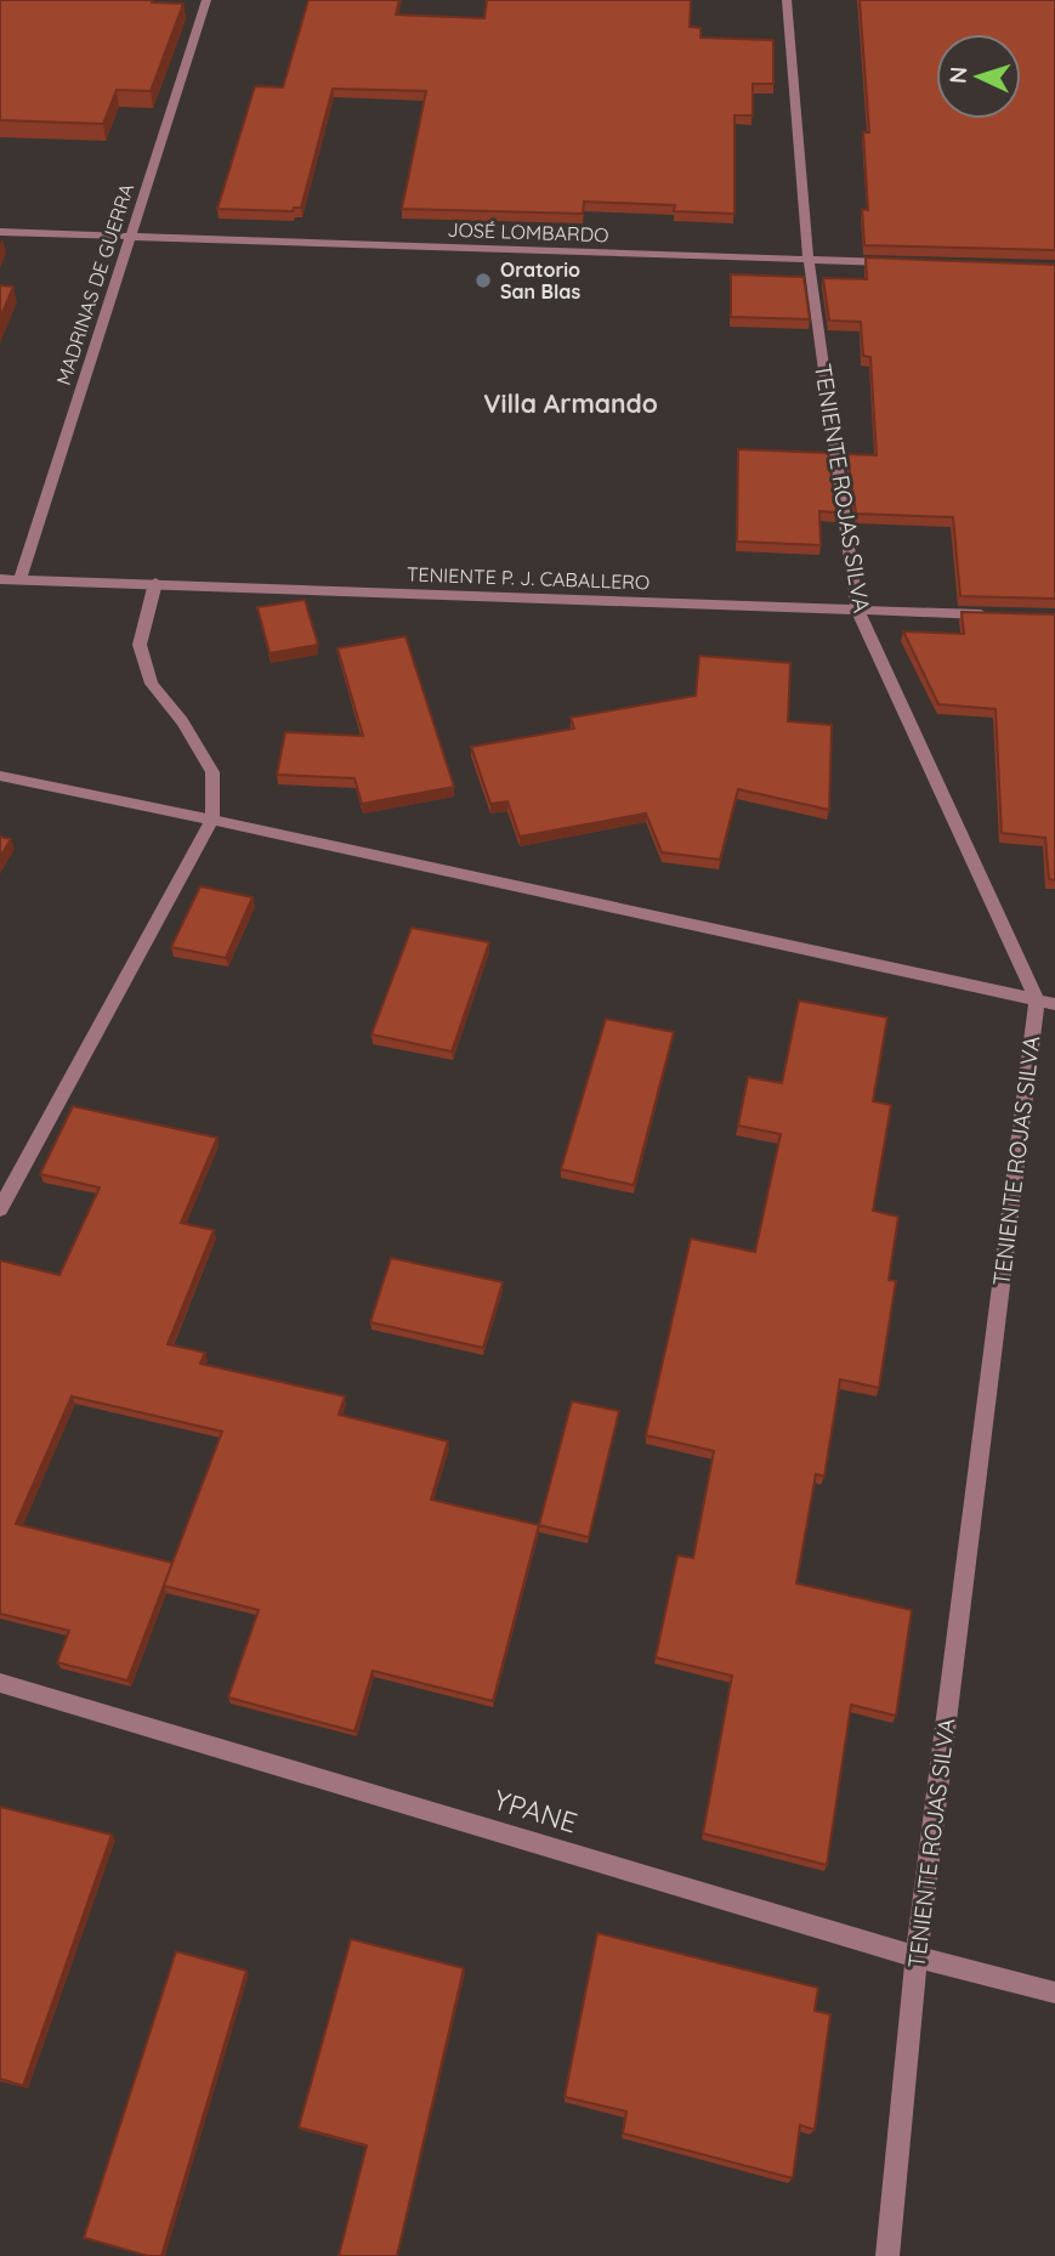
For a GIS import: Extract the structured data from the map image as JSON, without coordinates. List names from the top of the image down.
{
  "streets": {
    "street": [
      "JOSÉ LOMBARDO",
      "MADRINAS DE GUERRA",
      "TENIENTE ROJAS SILVA",
      "TENIENTE P. J. CABALLERO",
      "YPANE"
    ]
  },
  "crossings": [
    ["JOSÉ LOMBARDO", "MADRINAS DE GUERRA"],
    ["JOSÉ LOMBARDO", "TENIENTE ROJAS SILVA"],
    ["MADRINAS DE GUERRA", "TENIENTE P. J. CABALLERO"],
    ["TENIENTE ROJAS SILVA", "TENIENTE P. J. CABALLERO"],
    ["TENIENTE ROJAS SILVA", "YPANE"]
  ],
  "districts": ["Villa Armando"],
  "places": ["Oratorio San Blas"],
  "north": "left"
}
